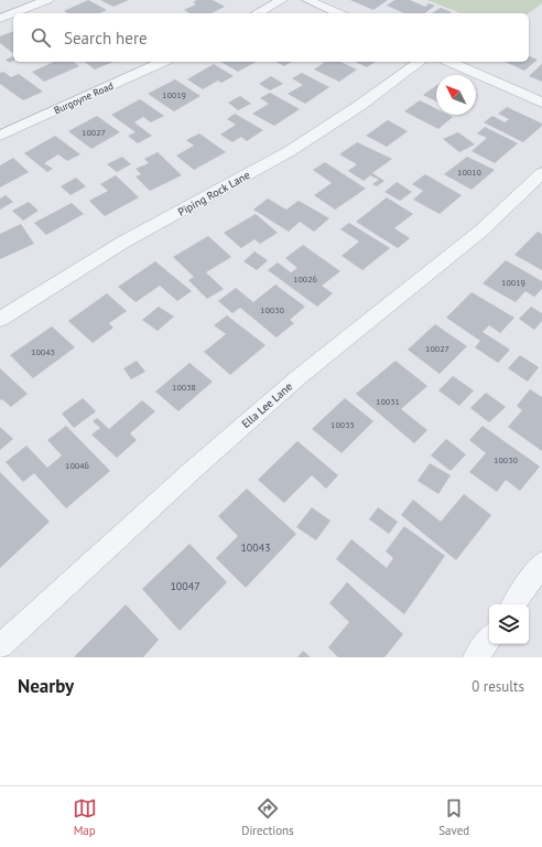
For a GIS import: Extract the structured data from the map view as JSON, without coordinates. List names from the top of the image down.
{
  "streets": {
    "street": ["Burgoyne Road", "Piping Rock Lane", "Ella Lee Lane"]
  },
  "house_numbers": [
    "10019",
    "10027",
    "10010",
    "10026",
    "10019",
    "10030",
    "10027",
    "10043",
    "10038",
    "10031",
    "10035",
    "10030",
    "10046",
    "10043",
    "10047"
  ],
  "north": "top left",
  "page": {
    "search": "Search here",
    "heading": ["Nearby", "0 results"],
    "nav": ["Map", "Directions", "Saved"]
  }
}
